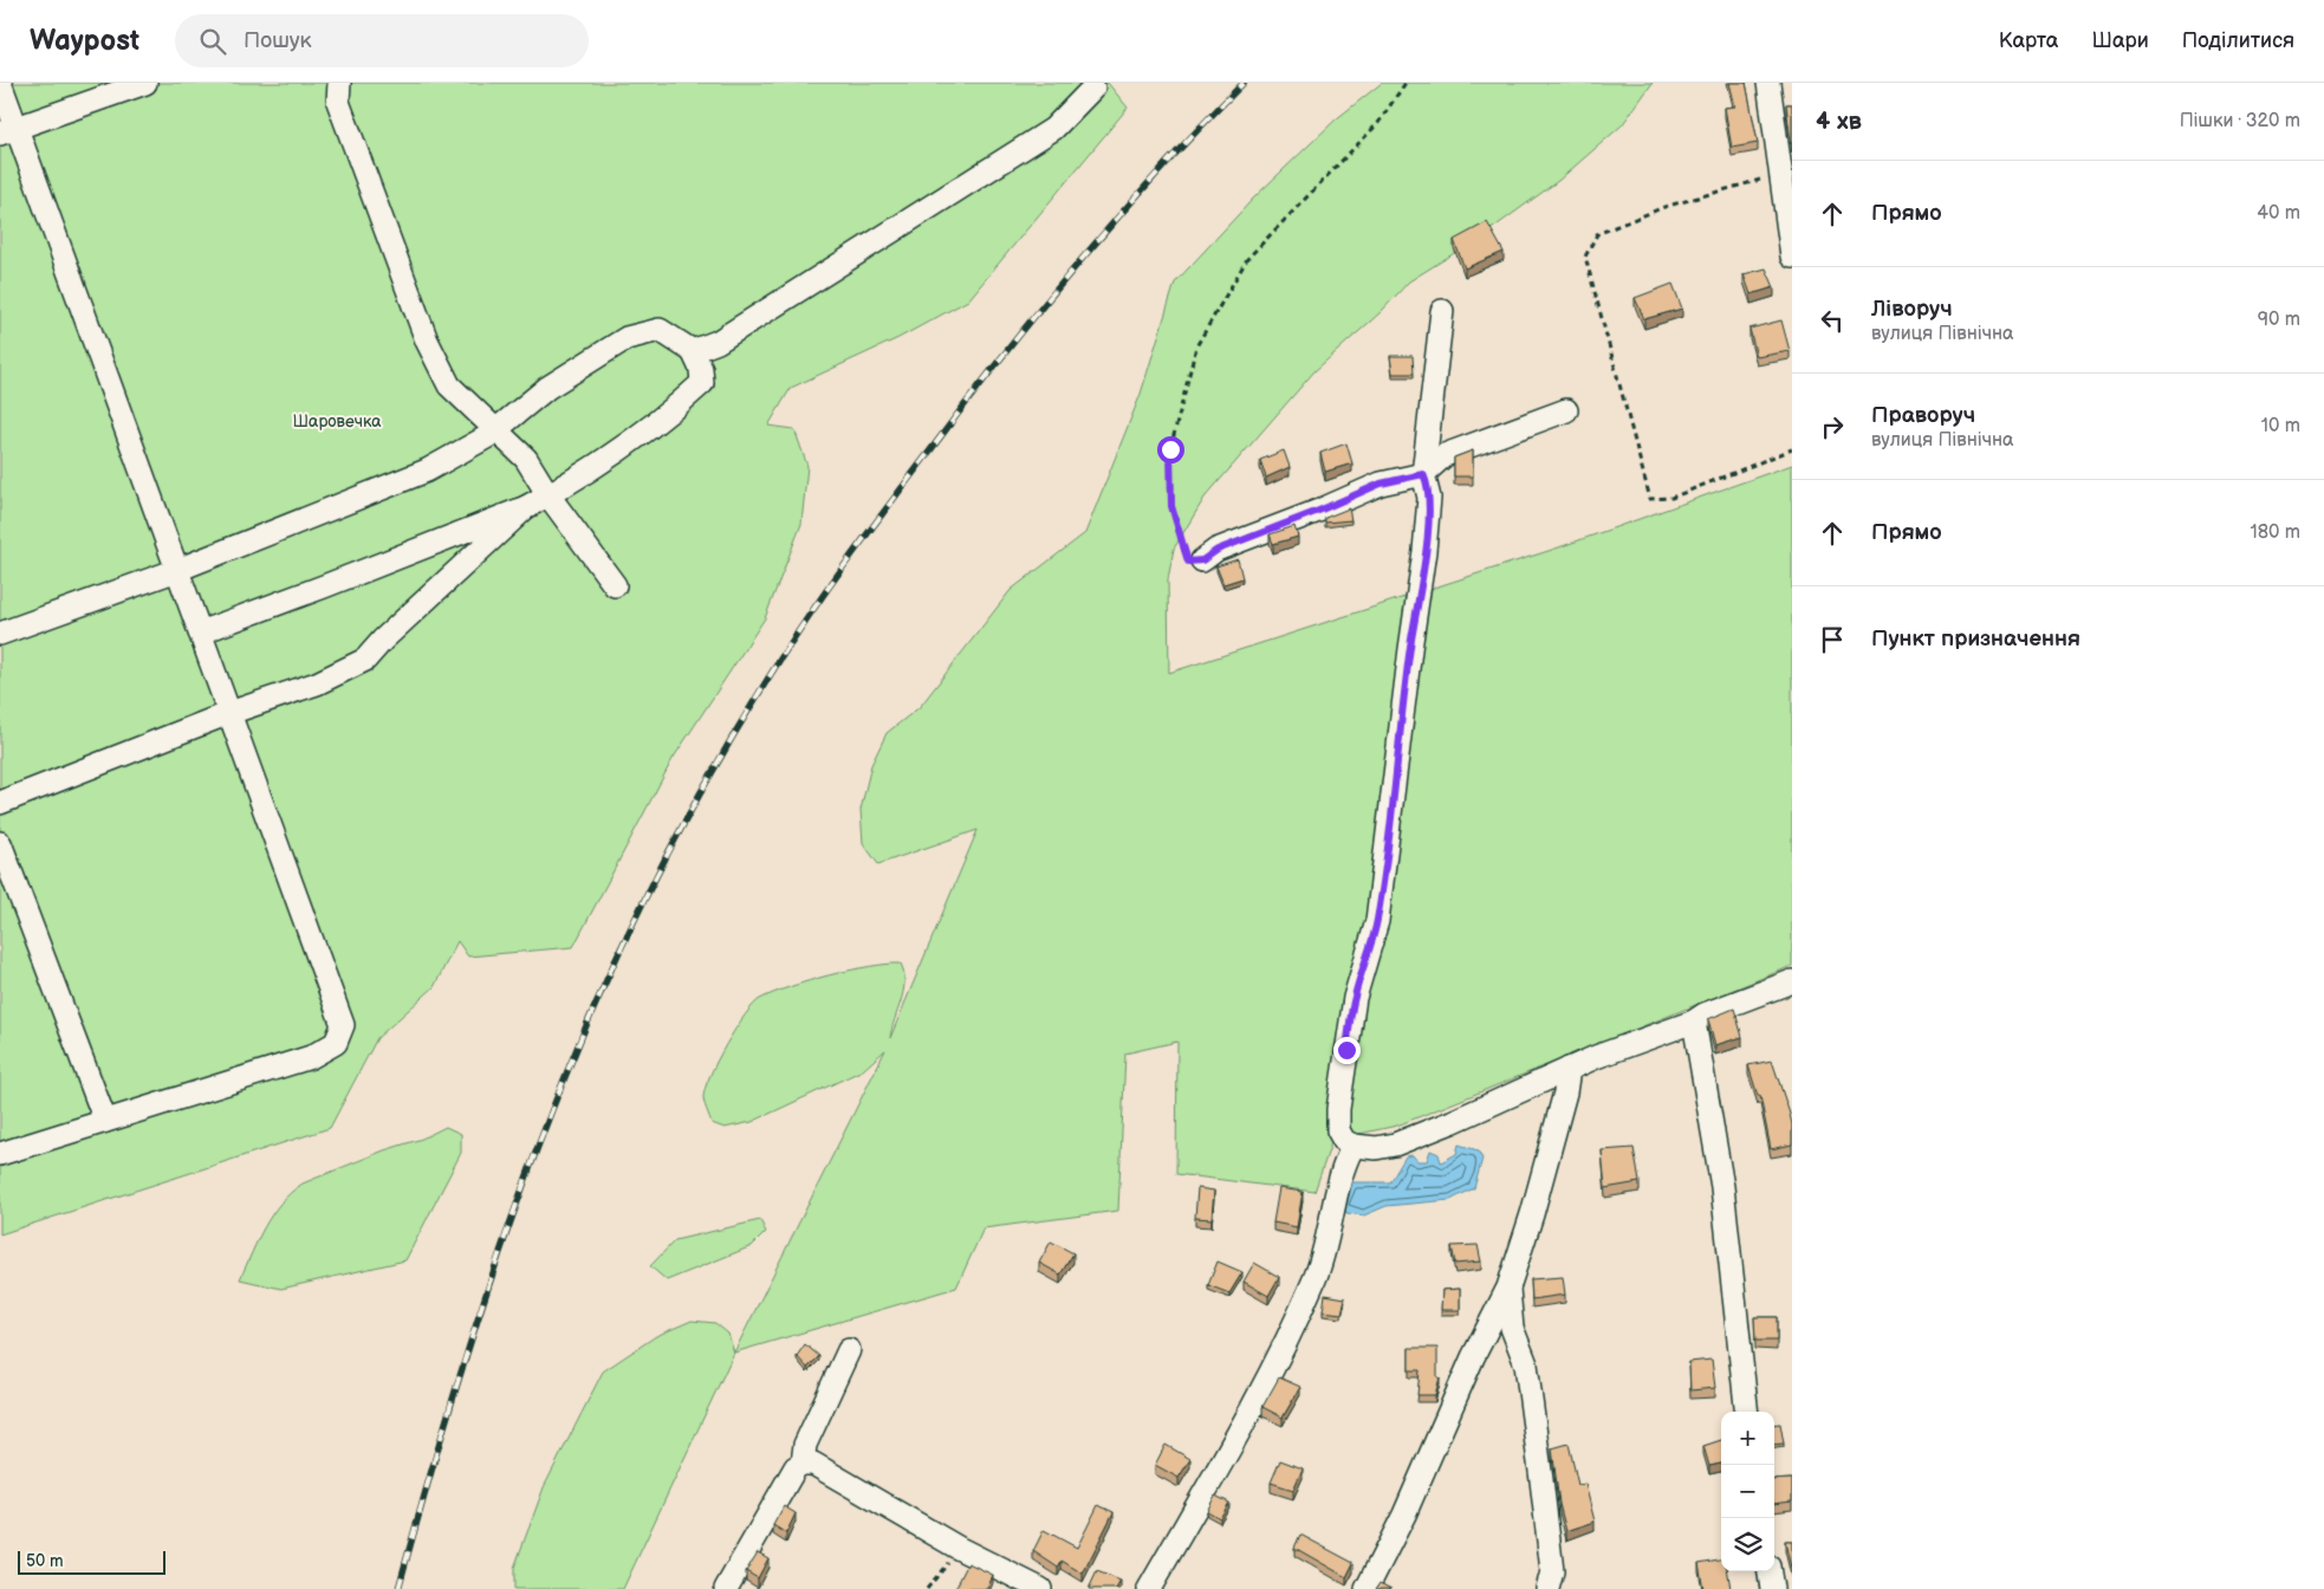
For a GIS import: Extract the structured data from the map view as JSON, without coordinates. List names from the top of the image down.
{
  "parks": ["Шаровечка"],
  "scale_bar": "50 m",
  "page": {
    "header": "Waypost",
    "search": "Пошук",
    "nav": ["Карта", "Шари", "Поділитися"],
    "heading": ["4 хв", "Пішки · 320 m"],
    "list": [
      ["Прямо", "40 m"],
      ["Ліворуч", "вулиця Північна", "90 m"],
      ["Праворуч", "вулиця Північна", "10 m"],
      ["Прямо", "180 m"],
      "Пункт призначення"
    ],
    "map_buttons": ["+", "−"],
    "scale": "50 m"
  }
}
